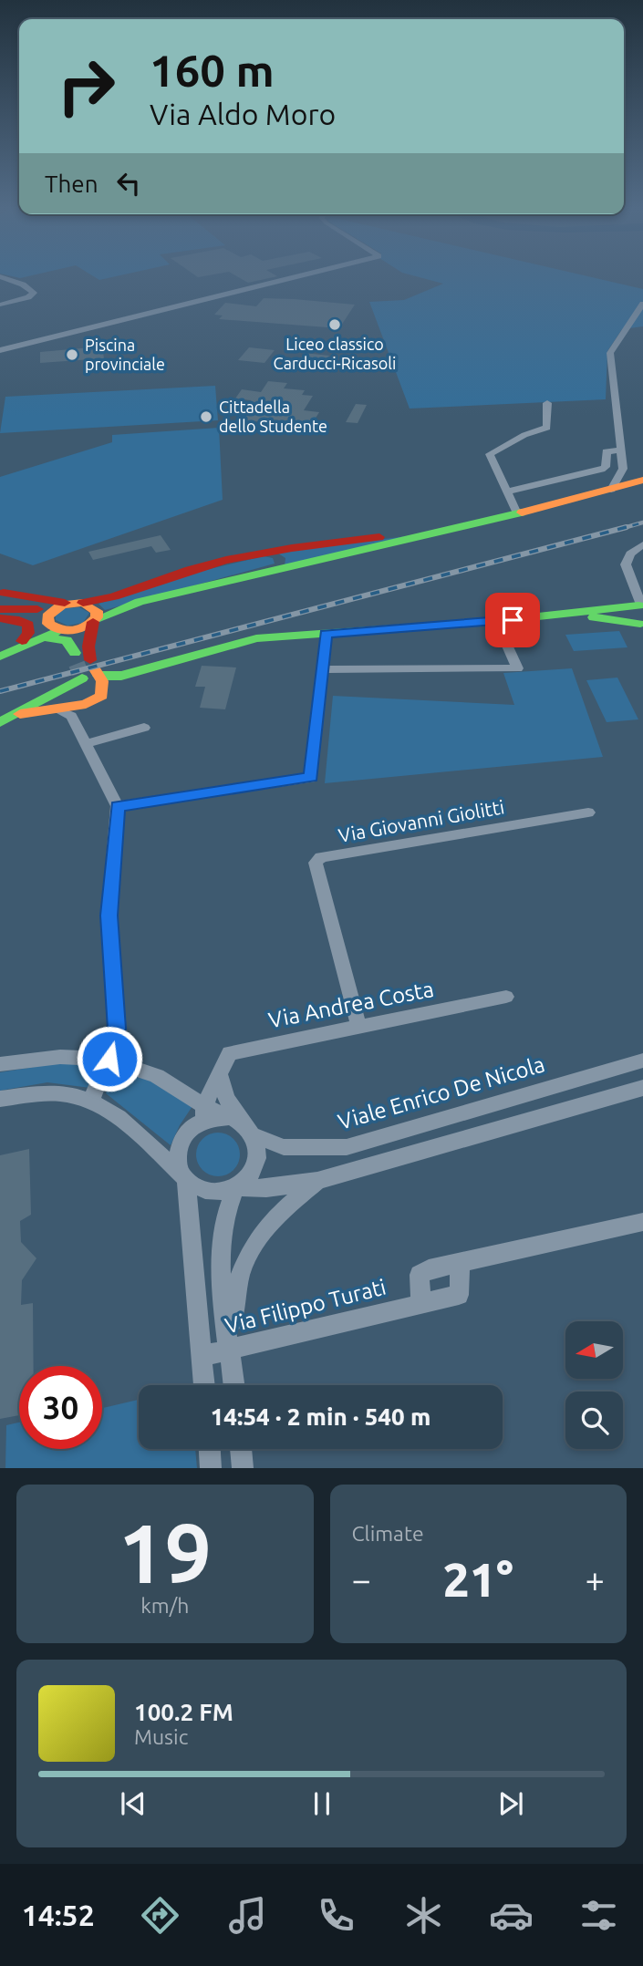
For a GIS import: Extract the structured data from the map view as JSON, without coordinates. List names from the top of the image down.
{
  "streets": {
    "street": [
      "Via Giovanni Giolitti",
      "Via Andrea Costa",
      "Viale Enrico De Nicola",
      "Via Filippo Turati"
    ]
  },
  "crossings": [
    ["Via Giovanni Giolitti", "Via Andrea Costa"],
    ["Via Andrea Costa", "Viale Enrico De Nicola"]
  ],
  "places": ["Liceo classico Carducci-Ricasoli", "Piscina provinciale", "Cittadella dello Studente"],
  "north": "left",
  "page": {
    "turn": ["160 m", "Via Aldo Moro"],
    "then": "Then",
    "limit": "30",
    "trip": "14:54 · 2 min · 540 m",
    "tile": [
      ["19", "km/h"],
      "Climate"
    ],
    "heat": ["−", "21°", "+"],
    "song": ["100.2 FM", "Music"],
    "tabs": "14:52"
  }
}
